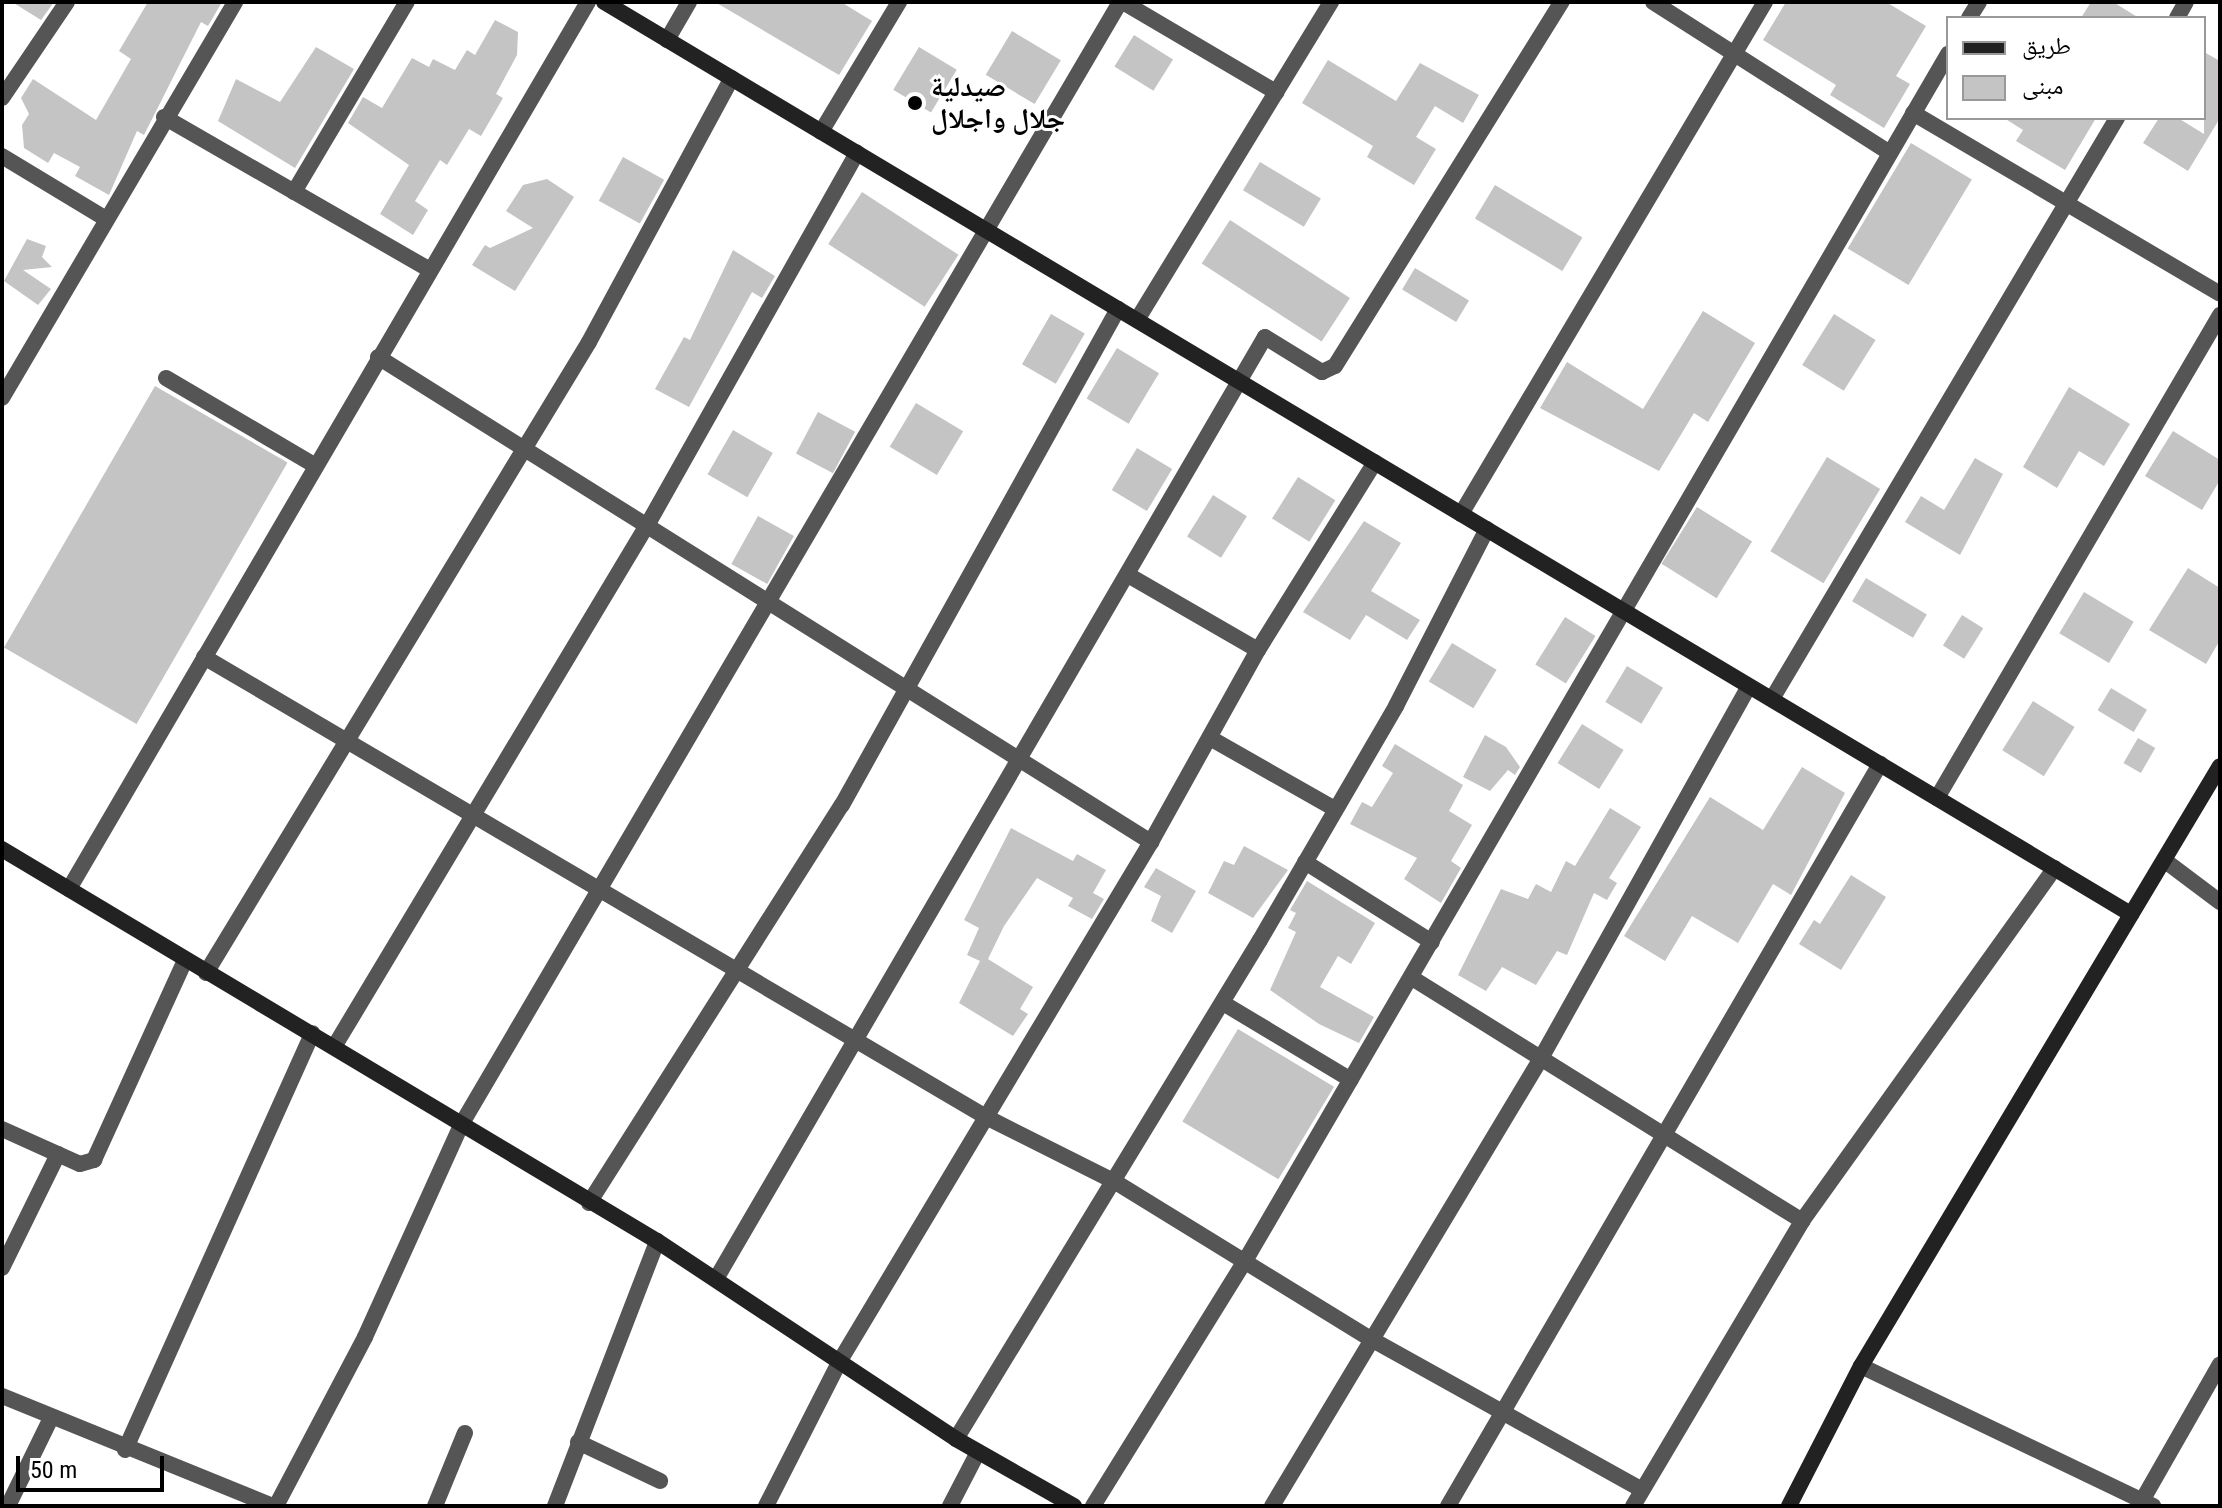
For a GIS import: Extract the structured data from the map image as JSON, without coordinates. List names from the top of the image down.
{
  "places": ["صيدلية جلال واجلال"],
  "legend": ["طريق", "مبنى"],
  "scale_bar": "50 m"
}
